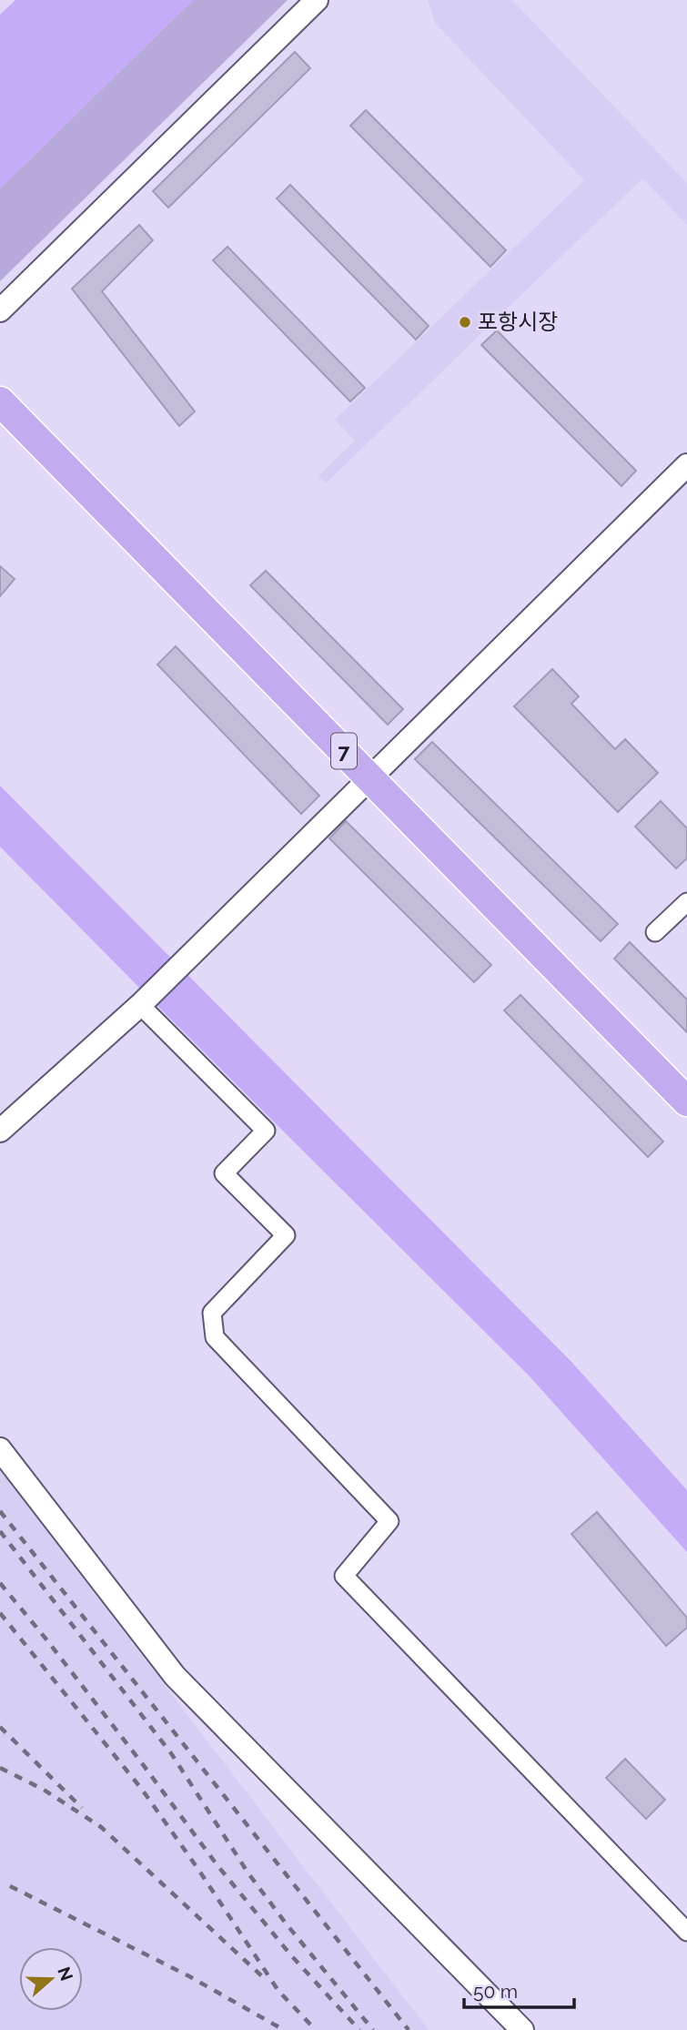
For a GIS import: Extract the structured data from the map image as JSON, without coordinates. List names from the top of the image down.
{
  "streets": {
    "highway": ["7"]
  },
  "places": ["포항시장"],
  "scale_bar": "50 m",
  "north": "right"
}
